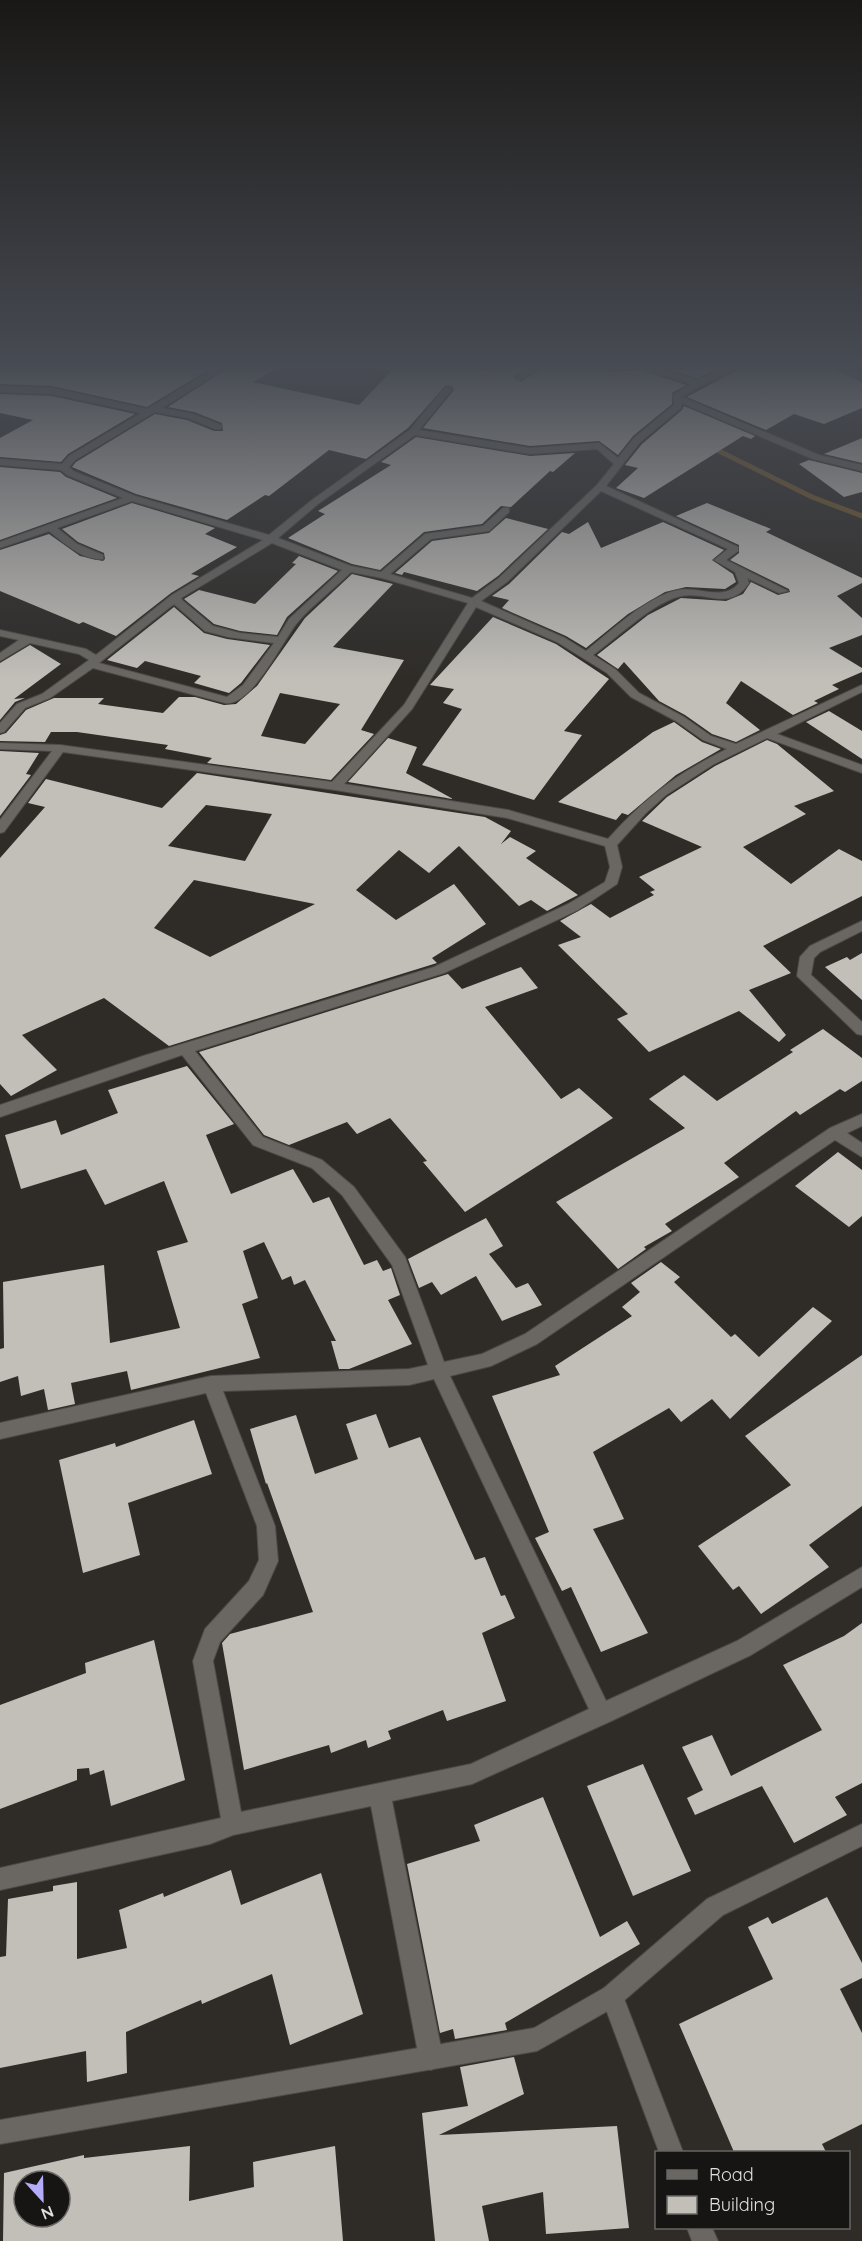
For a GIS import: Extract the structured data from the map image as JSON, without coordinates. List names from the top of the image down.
{
  "legend": ["Road", "Building"],
  "north": "bottom"
}
